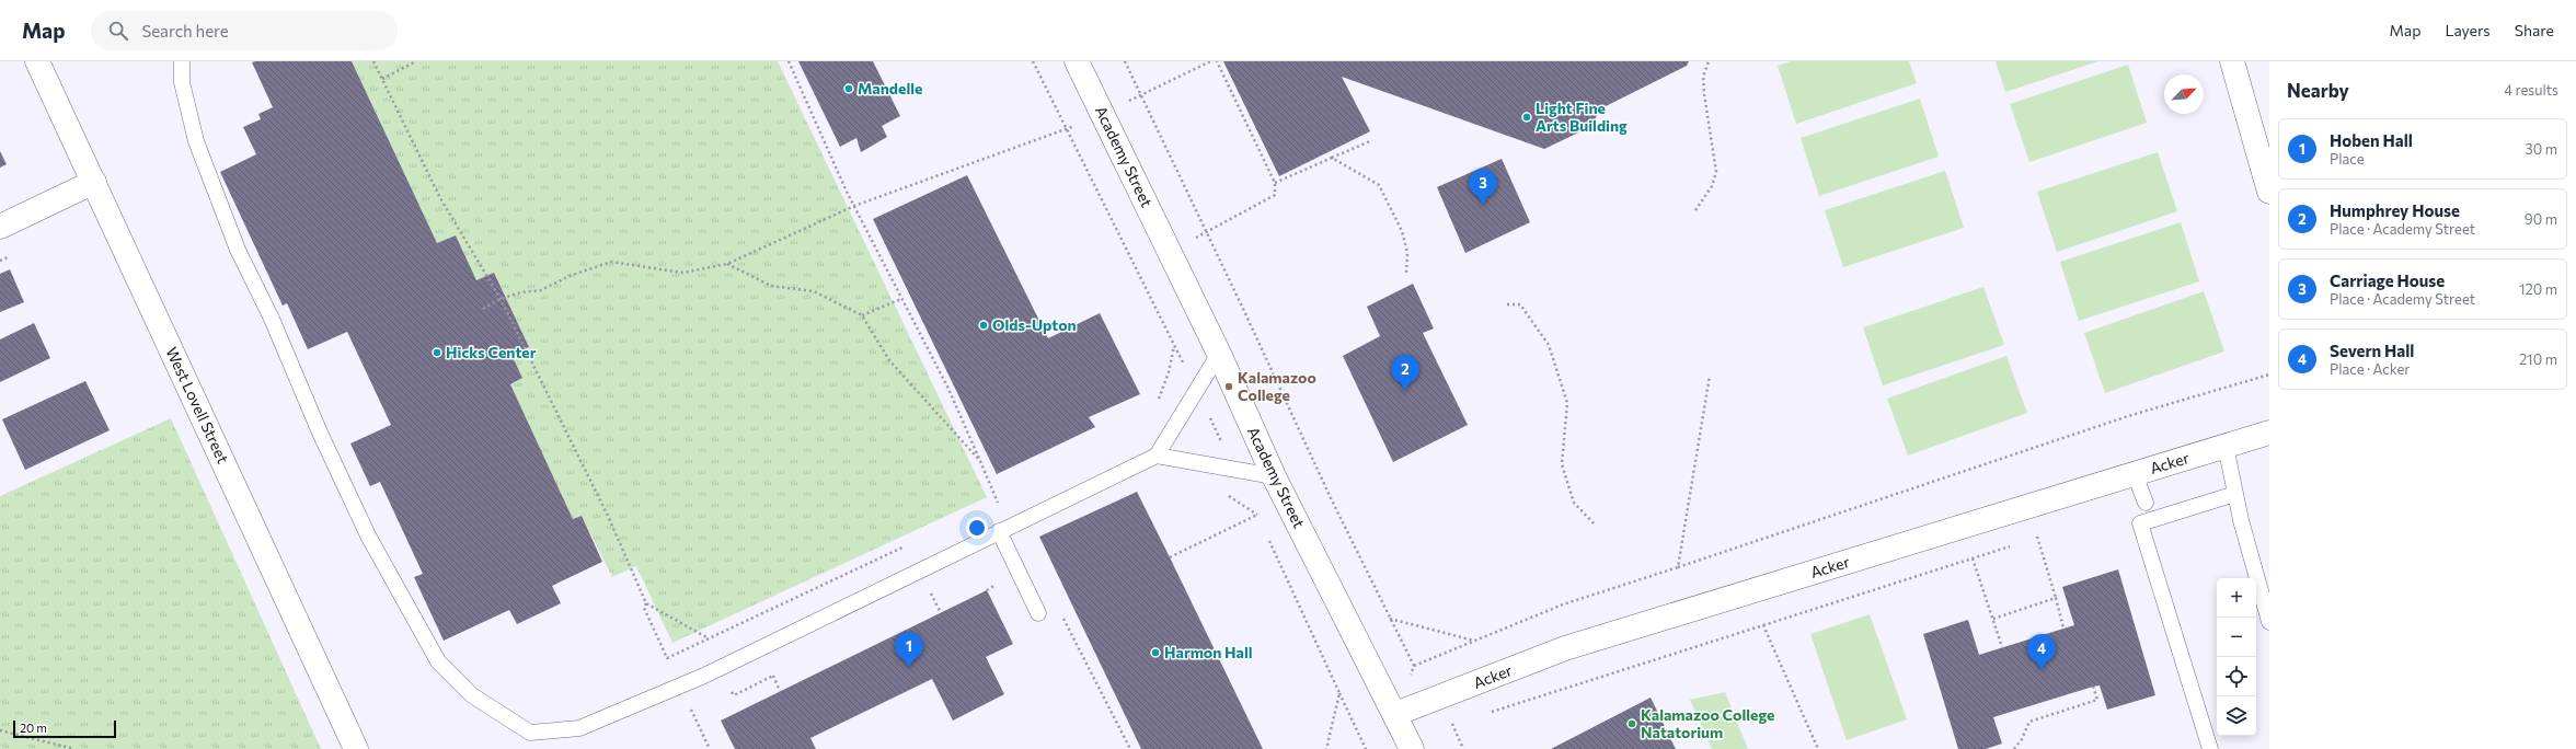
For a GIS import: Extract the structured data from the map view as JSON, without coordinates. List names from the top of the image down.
{
  "streets": {
    "street": ["Academy Street", "West Lovell Street", "Acker"]
  },
  "crossings": [
    ["Academy Street", "Acker"]
  ],
  "places": [
    "Mandelle",
    "Light Fine Arts Building",
    "Olds-Upton",
    "Hicks Center",
    "Kalamazoo College",
    "Harmon Hall",
    "Kalamazoo College Natatorium"
  ],
  "scale_bar": "20 m",
  "north": "top right",
  "page": {
    "header": "Map",
    "search": "Search here",
    "nav": ["Map", "Layers", "Share"],
    "heading": ["Nearby", "4 results"],
    "list": [
      {
        "mark": "1",
        "name": "Hoben Hall",
        "note": "Place",
        "value": "30 m"
      },
      {
        "mark": "2",
        "name": "Humphrey House",
        "note": "Place · Academy Street",
        "value": "90 m"
      },
      {
        "mark": "3",
        "name": "Carriage House",
        "note": "Place · Academy Street",
        "value": "120 m"
      },
      {
        "mark": "4",
        "name": "Severn Hall",
        "note": "Place · Acker",
        "value": "210 m"
      }
    ],
    "pins": [
      "3",
      "2",
      "1",
      "4"
    ],
    "map_buttons": ["+", "−"],
    "scale": "20 m"
  }
}
